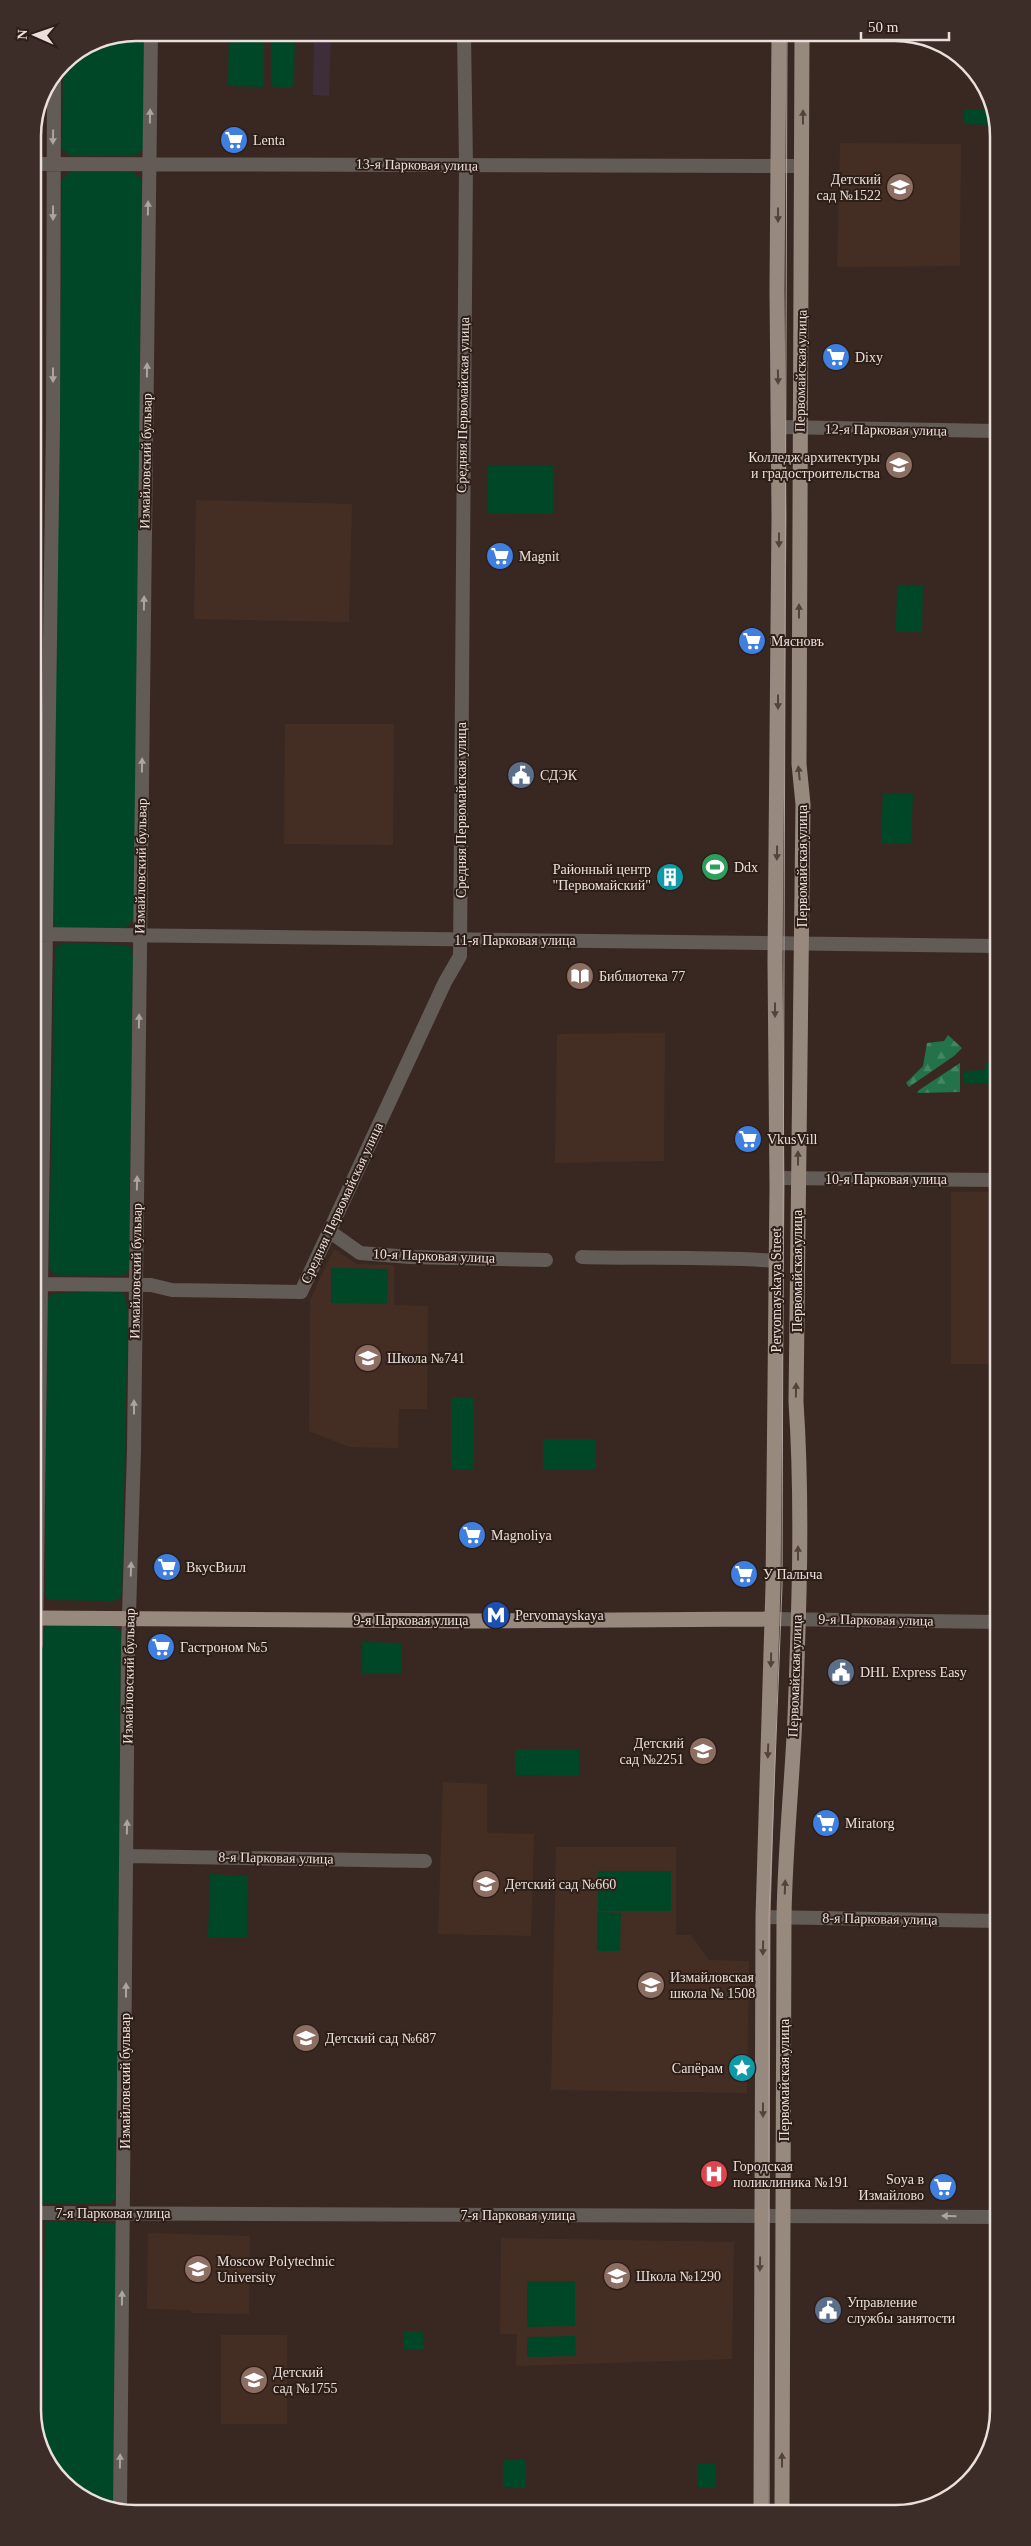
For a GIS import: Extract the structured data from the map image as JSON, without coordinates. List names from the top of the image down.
{
  "streets": {
    "main road": ["Первомайская улица", "Pervomayskaya Street", "9-я Парковая улица"],
    "street": [
      "13-я Парковая улица",
      "Средняя Первомайская улица",
      "12-я Парковая улица",
      "Измайловский бульвар",
      "11-я Парковая улица",
      "10-я Парковая улица",
      "8-я Парковая улица",
      "7-я Парковая улица"
    ]
  },
  "crossings": [
    ["13-я Парковая улица", "Первомайская улица"],
    ["13-я Парковая улица", "Средняя Первомайская улица"],
    ["13-я Парковая улица", "Измайловский бульвар"],
    ["Первомайская улица", "12-я Парковая улица"],
    ["Первомайская улица", "11-я Парковая улица"],
    ["Первомайская улица", "10-я Парковая улица"],
    ["Первомайская улица", "Pervomayskaya Street"],
    ["Первомайская улица", "9-я Парковая улица"],
    ["Первомайская улица", "8-я Парковая улица"],
    ["Первомайская улица", "7-я Парковая улица"],
    ["Средняя Первомайская улица", "Измайловский бульвар"],
    ["Средняя Первомайская улица", "11-я Парковая улица"],
    ["Средняя Первомайская улица", "10-я Парковая улица"],
    ["Измайловский бульвар", "11-я Парковая улица"],
    ["Измайловский бульвар", "9-я Парковая улица"],
    ["Измайловский бульвар", "8-я Парковая улица"],
    ["Измайловский бульвар", "7-я Парковая улица"],
    ["11-я Парковая улица", "Pervomayskaya Street"],
    ["10-я Парковая улица", "Pervomayskaya Street"],
    ["Pervomayskaya Street", "9-я Парковая улица"]
  ],
  "places": {
    "supermarket": [
      "Lenta",
      "Dixy",
      "Magnit",
      "Мясновъ",
      "VkusVill",
      "Magnoliya",
      "ВкусВилл",
      "У Палыча",
      "Гастроном №5",
      "Miratorg",
      "Soya в Измайлово"
    ],
    "school or university": [
      "Детский сад №1522",
      "Колледж архитектуры и градостроительства",
      "Школа №741",
      "Детский сад №2251",
      "Детский сад №660",
      "Измайловская школа № 1508",
      "Детский сад №687",
      "Moscow Polytechnic University",
      "Школа №1290",
      "Детский сад №1755"
    ],
    "public building": ["СДЭК", "DHL Express Easy", "Управление cлужбы занятости"],
    "sports": ["Ddx"],
    "building": ["Районный центр \"Первомайский\""],
    "library": ["Библиотека 77"],
    "metro station": ["Pervomayskaya"],
    "place": ["Сапёрам"],
    "hospital": ["Городская поликлиника №191"]
  },
  "scale_bar": "50 m",
  "north": "left"
}
